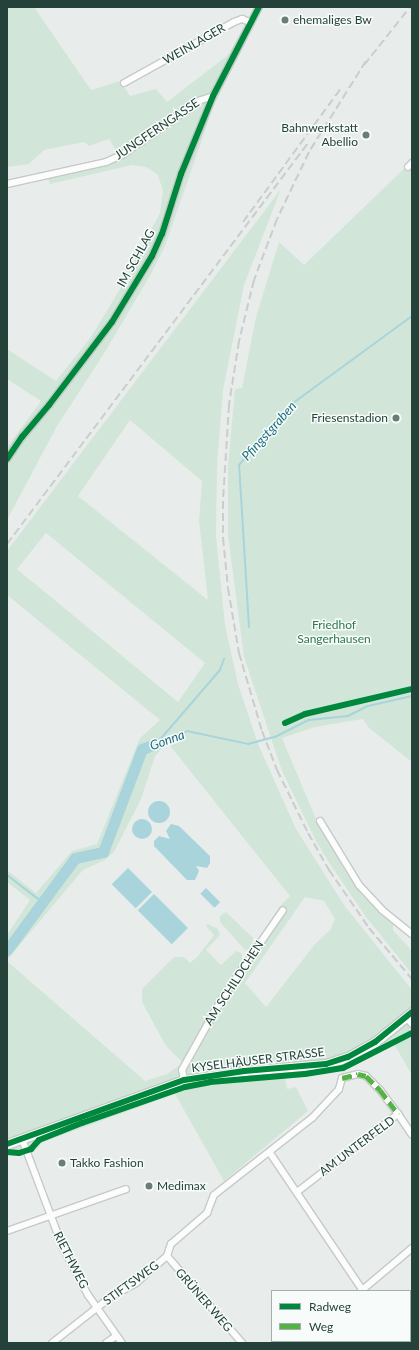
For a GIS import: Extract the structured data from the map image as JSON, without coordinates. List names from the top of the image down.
{
  "streets": {
    "main road": ["KYSELHÄUSER STRASSE"],
    "street": [
      "WEINLAGER",
      "JUNGFERNGASSE",
      "IM SCHLAG",
      "AM SCHILDCHEN",
      "AM UNTERFELD",
      "RIETHWEG",
      "STIFTSWEG",
      "GRÜNER WEG"
    ]
  },
  "crossings": [
    ["WEINLAGER", "IM SCHLAG"],
    ["JUNGFERNGASSE", "IM SCHLAG"],
    ["AM SCHILDCHEN", "KYSELHÄUSER STRASSE"],
    ["KYSELHÄUSER STRASSE", "RIETHWEG"],
    ["RIETHWEG", "STIFTSWEG"],
    ["STIFTSWEG", "GRÜNER WEG"]
  ],
  "water": ["Pfingstgraben", "Gonna"],
  "parks": ["Friedhof Sangerhausen"],
  "places": [
    "ehemaliges Bw",
    "Bahnwerkstatt Abellio",
    "Friesenstadion",
    "Takko Fashion",
    "Medimax"
  ],
  "legend": ["Radweg", "Weg"]
}
